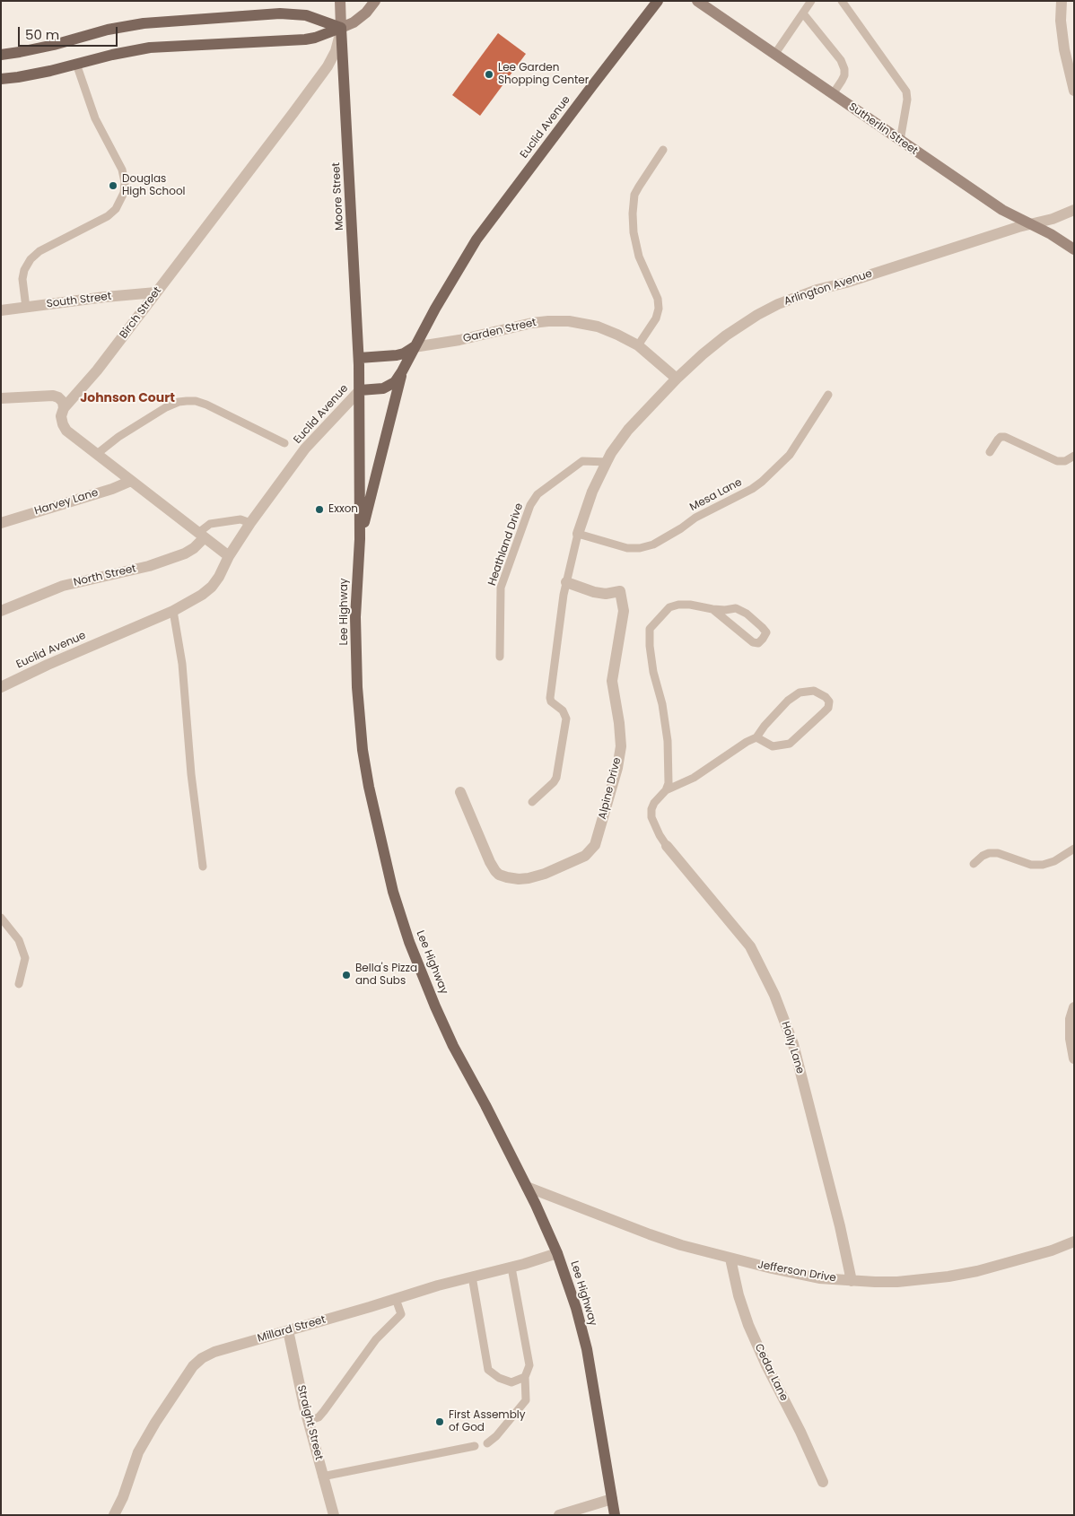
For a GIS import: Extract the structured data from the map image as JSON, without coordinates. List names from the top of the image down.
{
  "streets": {
    "main road": ["Euclid Avenue", "Moore Street", "Lee Highway"],
    "street": [
      "Sutherlin Street",
      "Arlington Avenue",
      "South Street",
      "Birch Street",
      "Garden Street",
      "Harvey Lane",
      "North Street",
      "Alpine Drive",
      "Holly Lane",
      "Jefferson Drive",
      "Millard Street",
      "Cedar Lane",
      "Straight Street"
    ],
    "lane": ["Mesa Lane", "Heathland Drive"]
  },
  "crossings": [
    ["Euclid Avenue", "Moore Street"],
    ["Euclid Avenue", "Garden Street"],
    ["Euclid Avenue", "Lee Highway"],
    ["Sutherlin Street", "Arlington Avenue"],
    ["Moore Street", "Birch Street"],
    ["Moore Street", "Lee Highway"],
    ["Arlington Avenue", "Garden Street"],
    ["Arlington Avenue", "Mesa Lane"],
    ["Arlington Avenue", "Heathland Drive"],
    ["South Street", "Birch Street"],
    ["Lee Highway", "Jefferson Drive"],
    ["Lee Highway", "Millard Street"],
    ["Holly Lane", "Jefferson Drive"],
    ["Jefferson Drive", "Cedar Lane"],
    ["Millard Street", "Straight Street"]
  ],
  "districts": ["Johnson Court"],
  "places": [
    "Lee Garden Shopping Center",
    "Douglas High School",
    "Exxon",
    "Bella's Pizza and Subs",
    "First Assembly of God"
  ],
  "scale_bar": "50 m"
}
